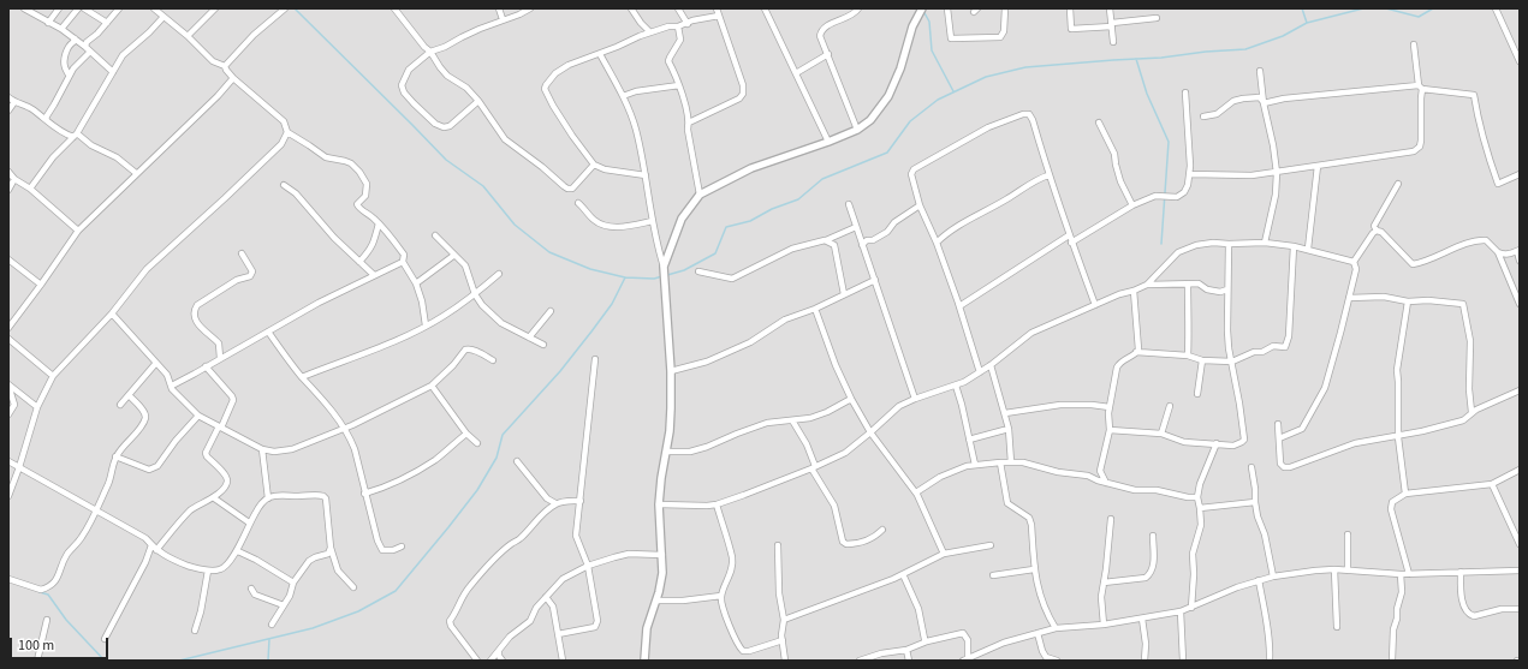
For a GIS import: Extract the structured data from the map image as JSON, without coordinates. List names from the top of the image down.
{
  "scale_bar": "100 m"
}
